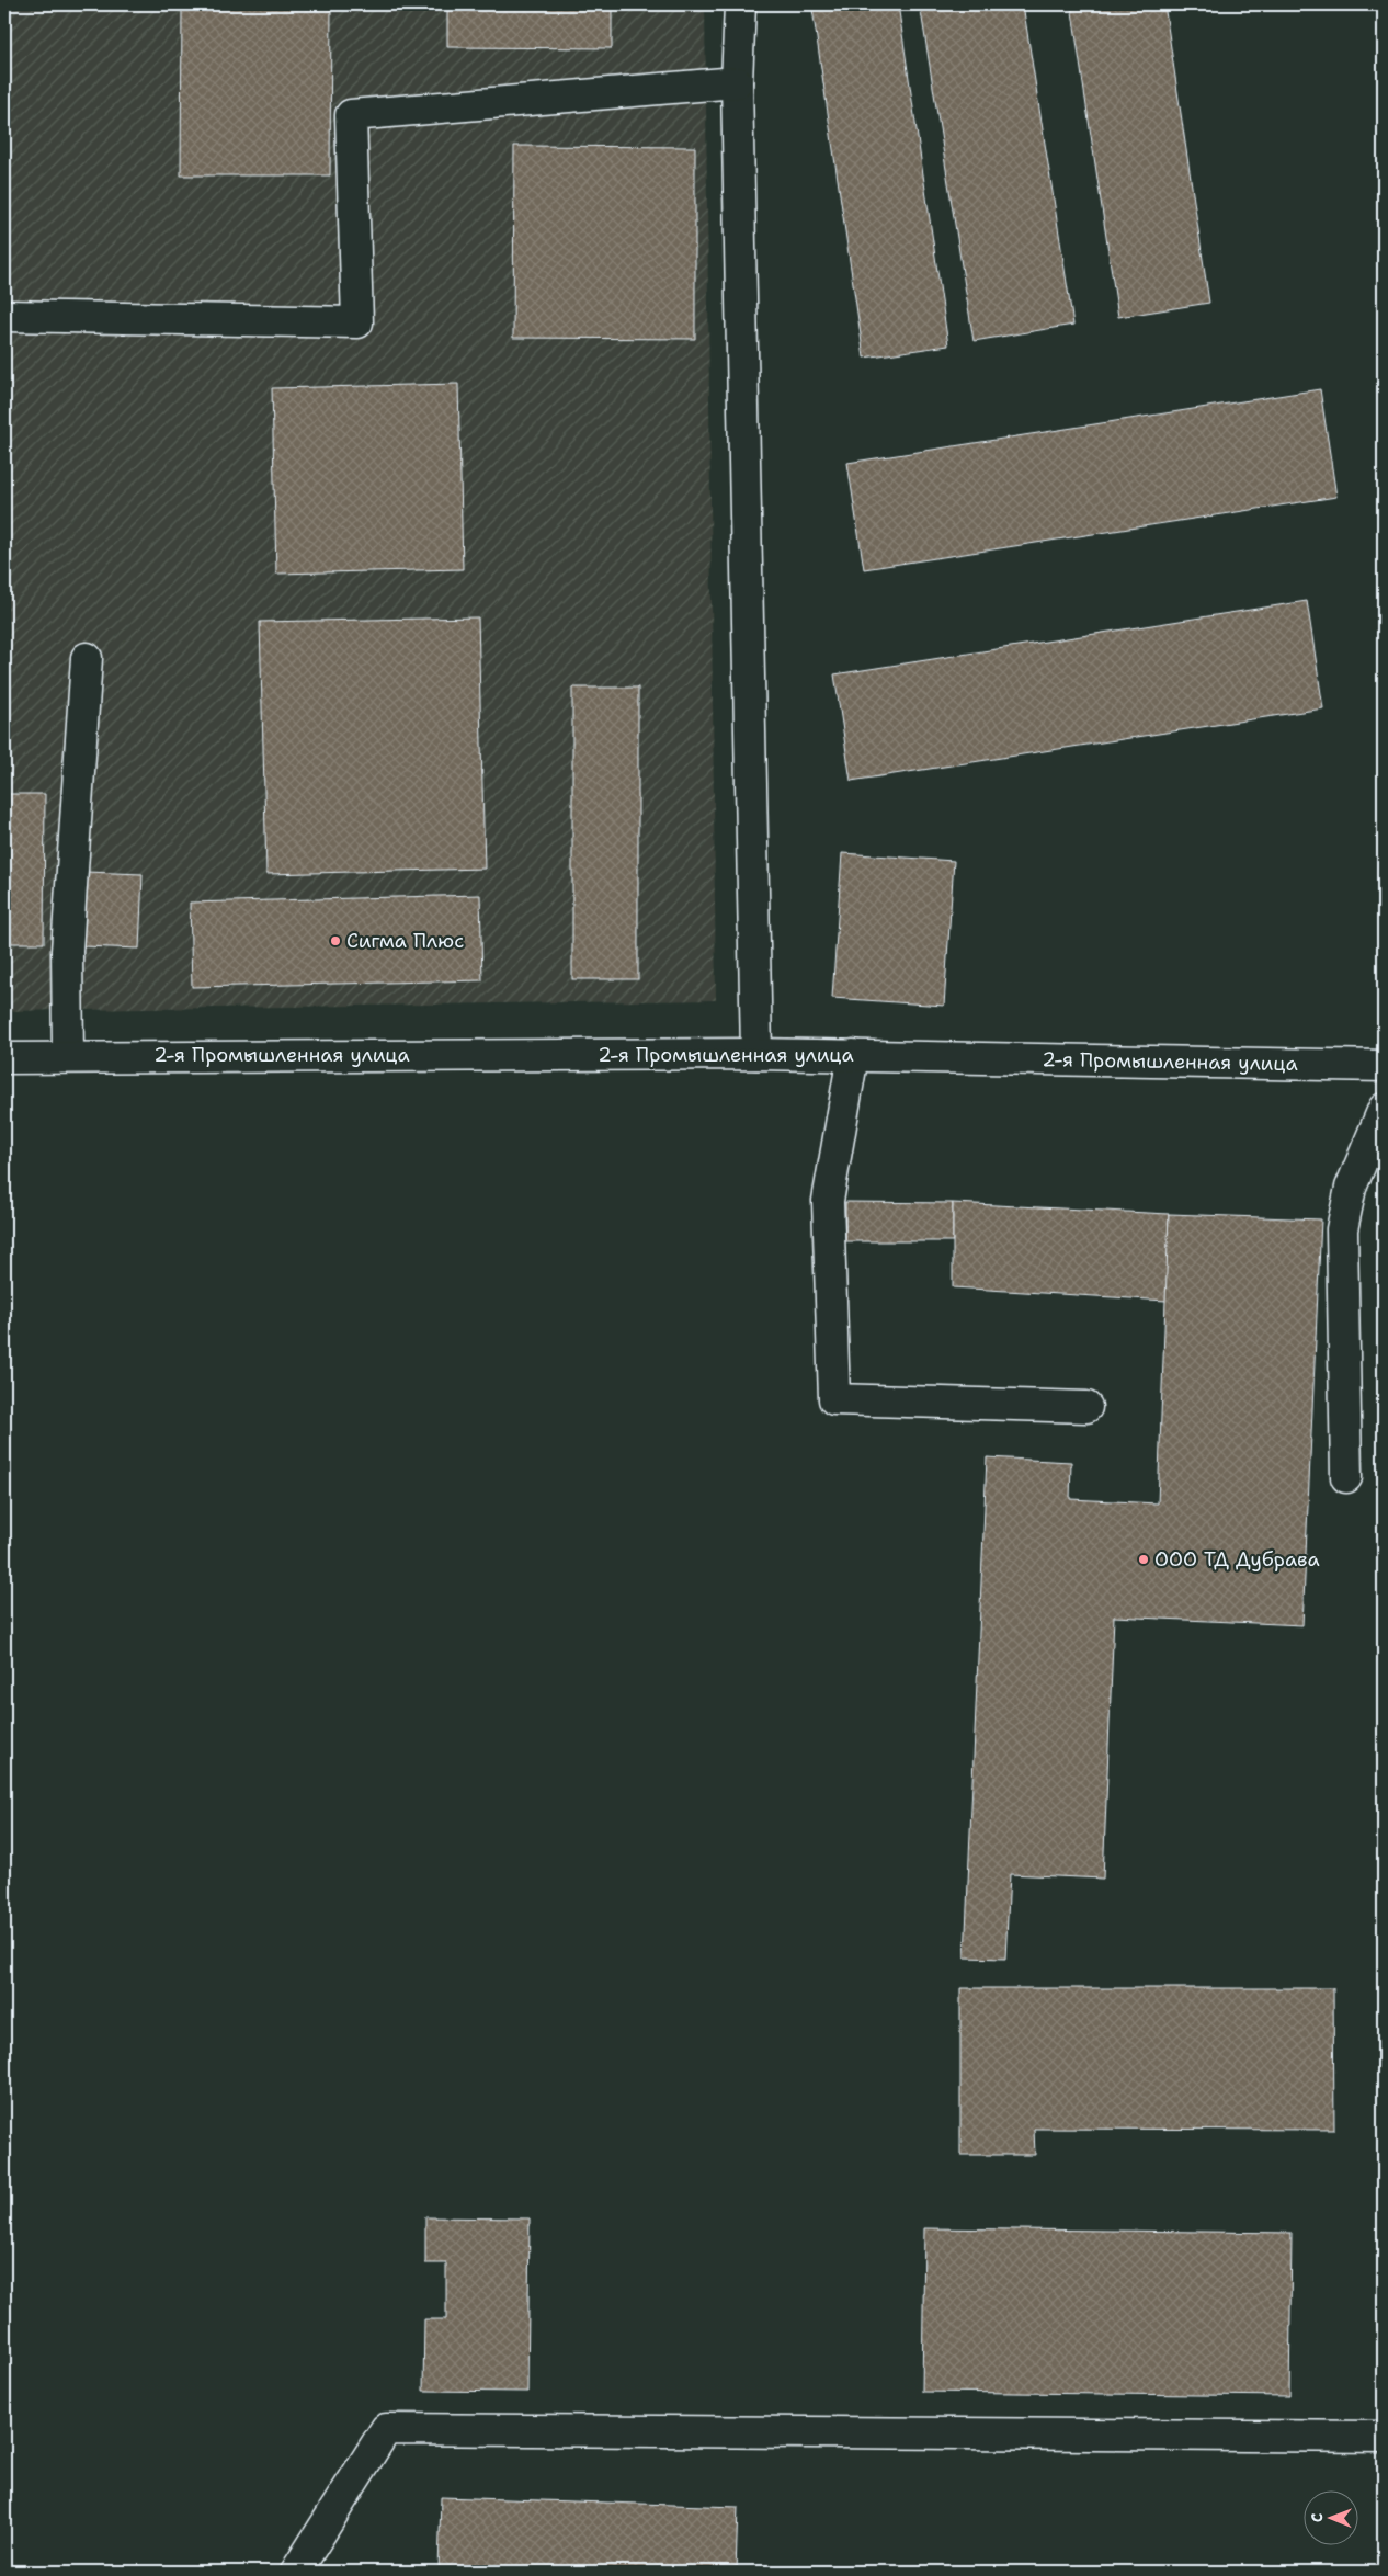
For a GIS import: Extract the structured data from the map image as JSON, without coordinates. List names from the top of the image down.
{
  "streets": {
    "street": ["2-я Промышленная улица"]
  },
  "places": ["Сигма Плюс", "ООО ТД Дубрава"],
  "north": "left"
}
